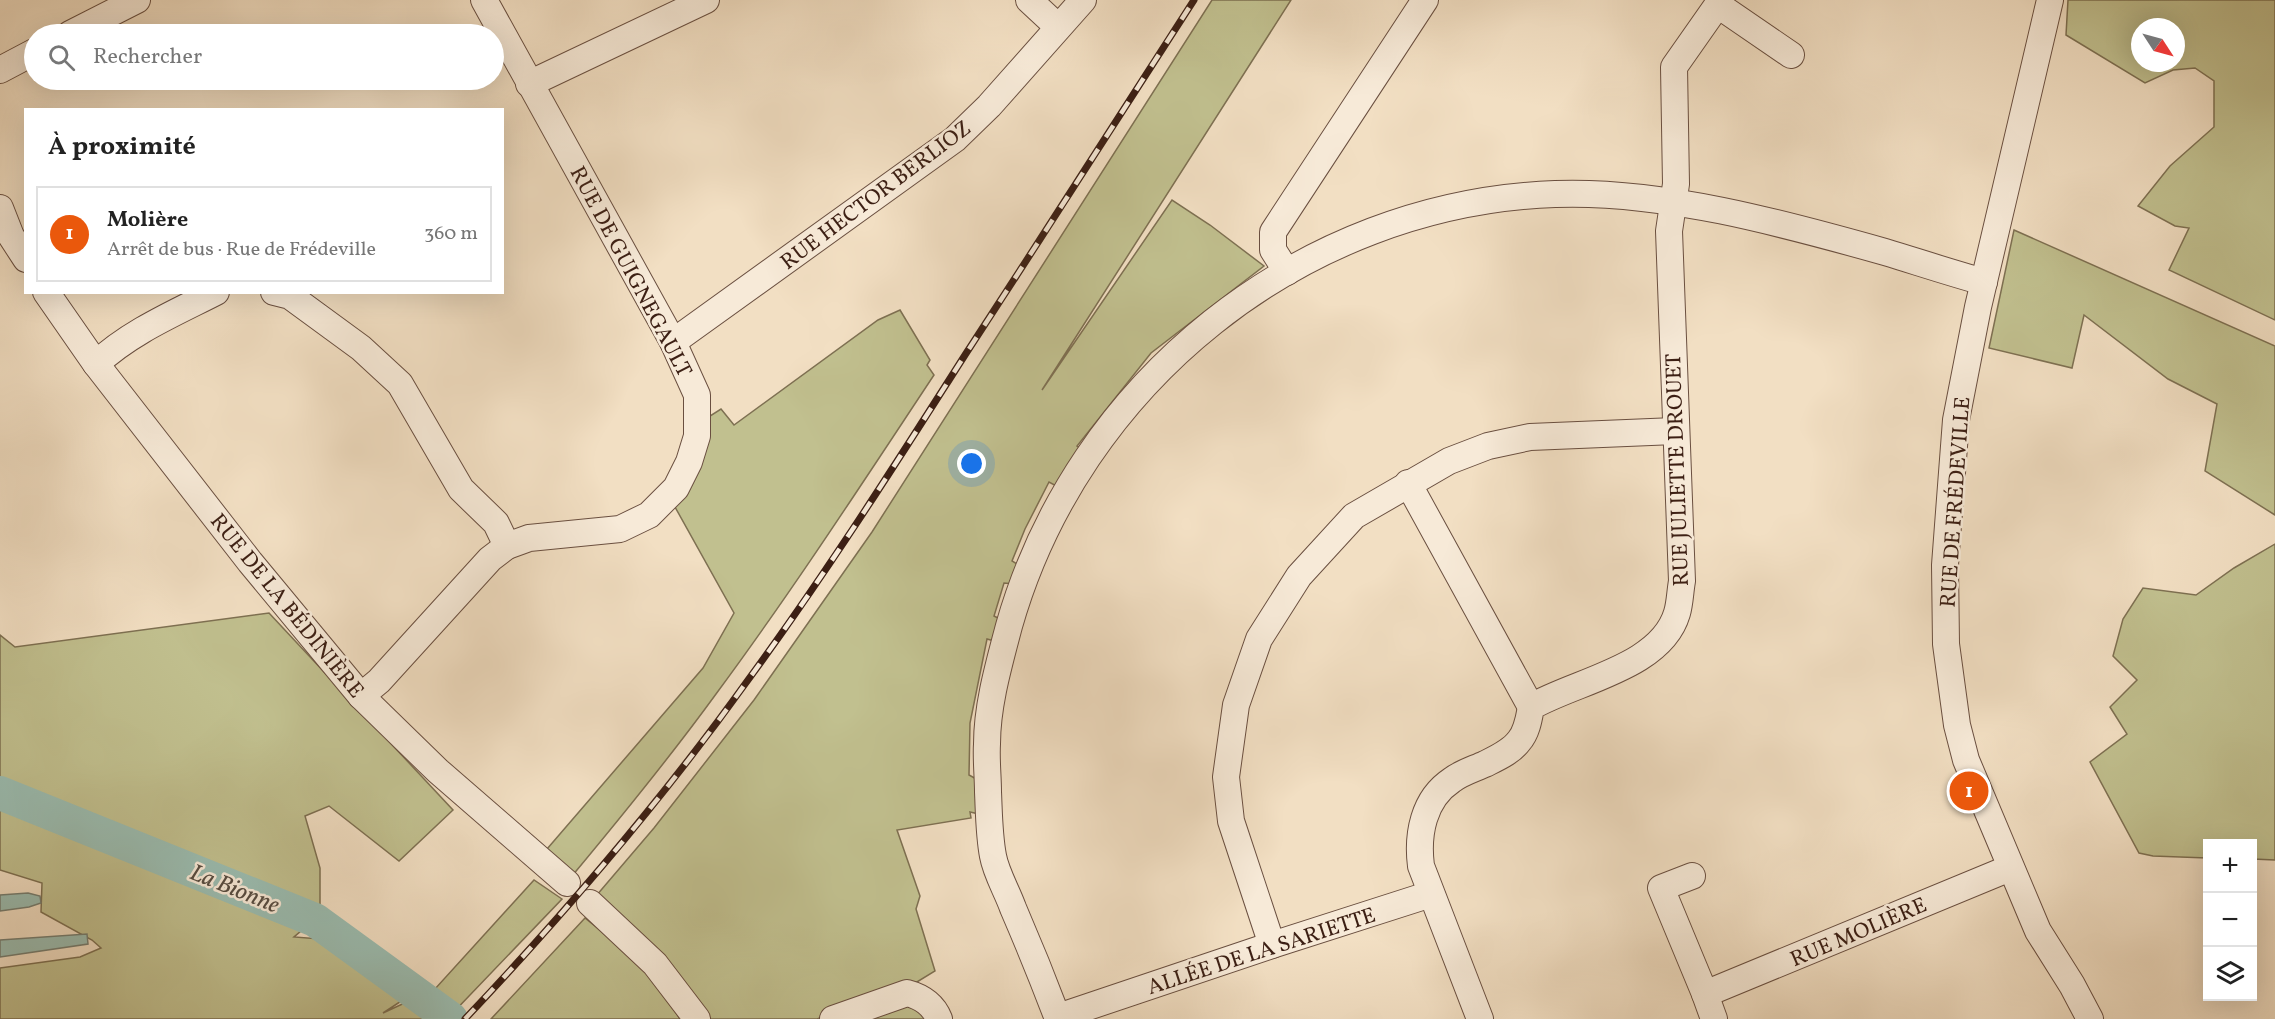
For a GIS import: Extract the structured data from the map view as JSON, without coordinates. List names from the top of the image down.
{
  "streets": {
    "street": [
      "RUE HECTOR BERLIOZ",
      "RUE DE GUIGNEGAULT",
      "RUE JULIETTE DROUET",
      "RUE DE FRÉDEVILLE",
      "RUE DE LA BÉDINIÈRE",
      "RUE MOLIÈRE",
      "ALLÉE DE LA SARIETTE"
    ]
  },
  "crossings": [
    ["RUE HECTOR BERLIOZ", "RUE DE GUIGNEGAULT"],
    ["RUE DE GUIGNEGAULT", "RUE DE LA BÉDINIÈRE"],
    ["RUE DE FRÉDEVILLE", "RUE MOLIÈRE"]
  ],
  "water": ["La Bionne"],
  "north": "bottom right",
  "page": {
    "search": "Rechercher",
    "heading": "À proximité",
    "list": [
      {
        "mark": "1",
        "name": "Molière",
        "note": "Arrêt de bus · Rue de Frédeville",
        "value": "360 m"
      }
    ],
    "pins": "1",
    "map_buttons": ["+", "−"]
  }
}
